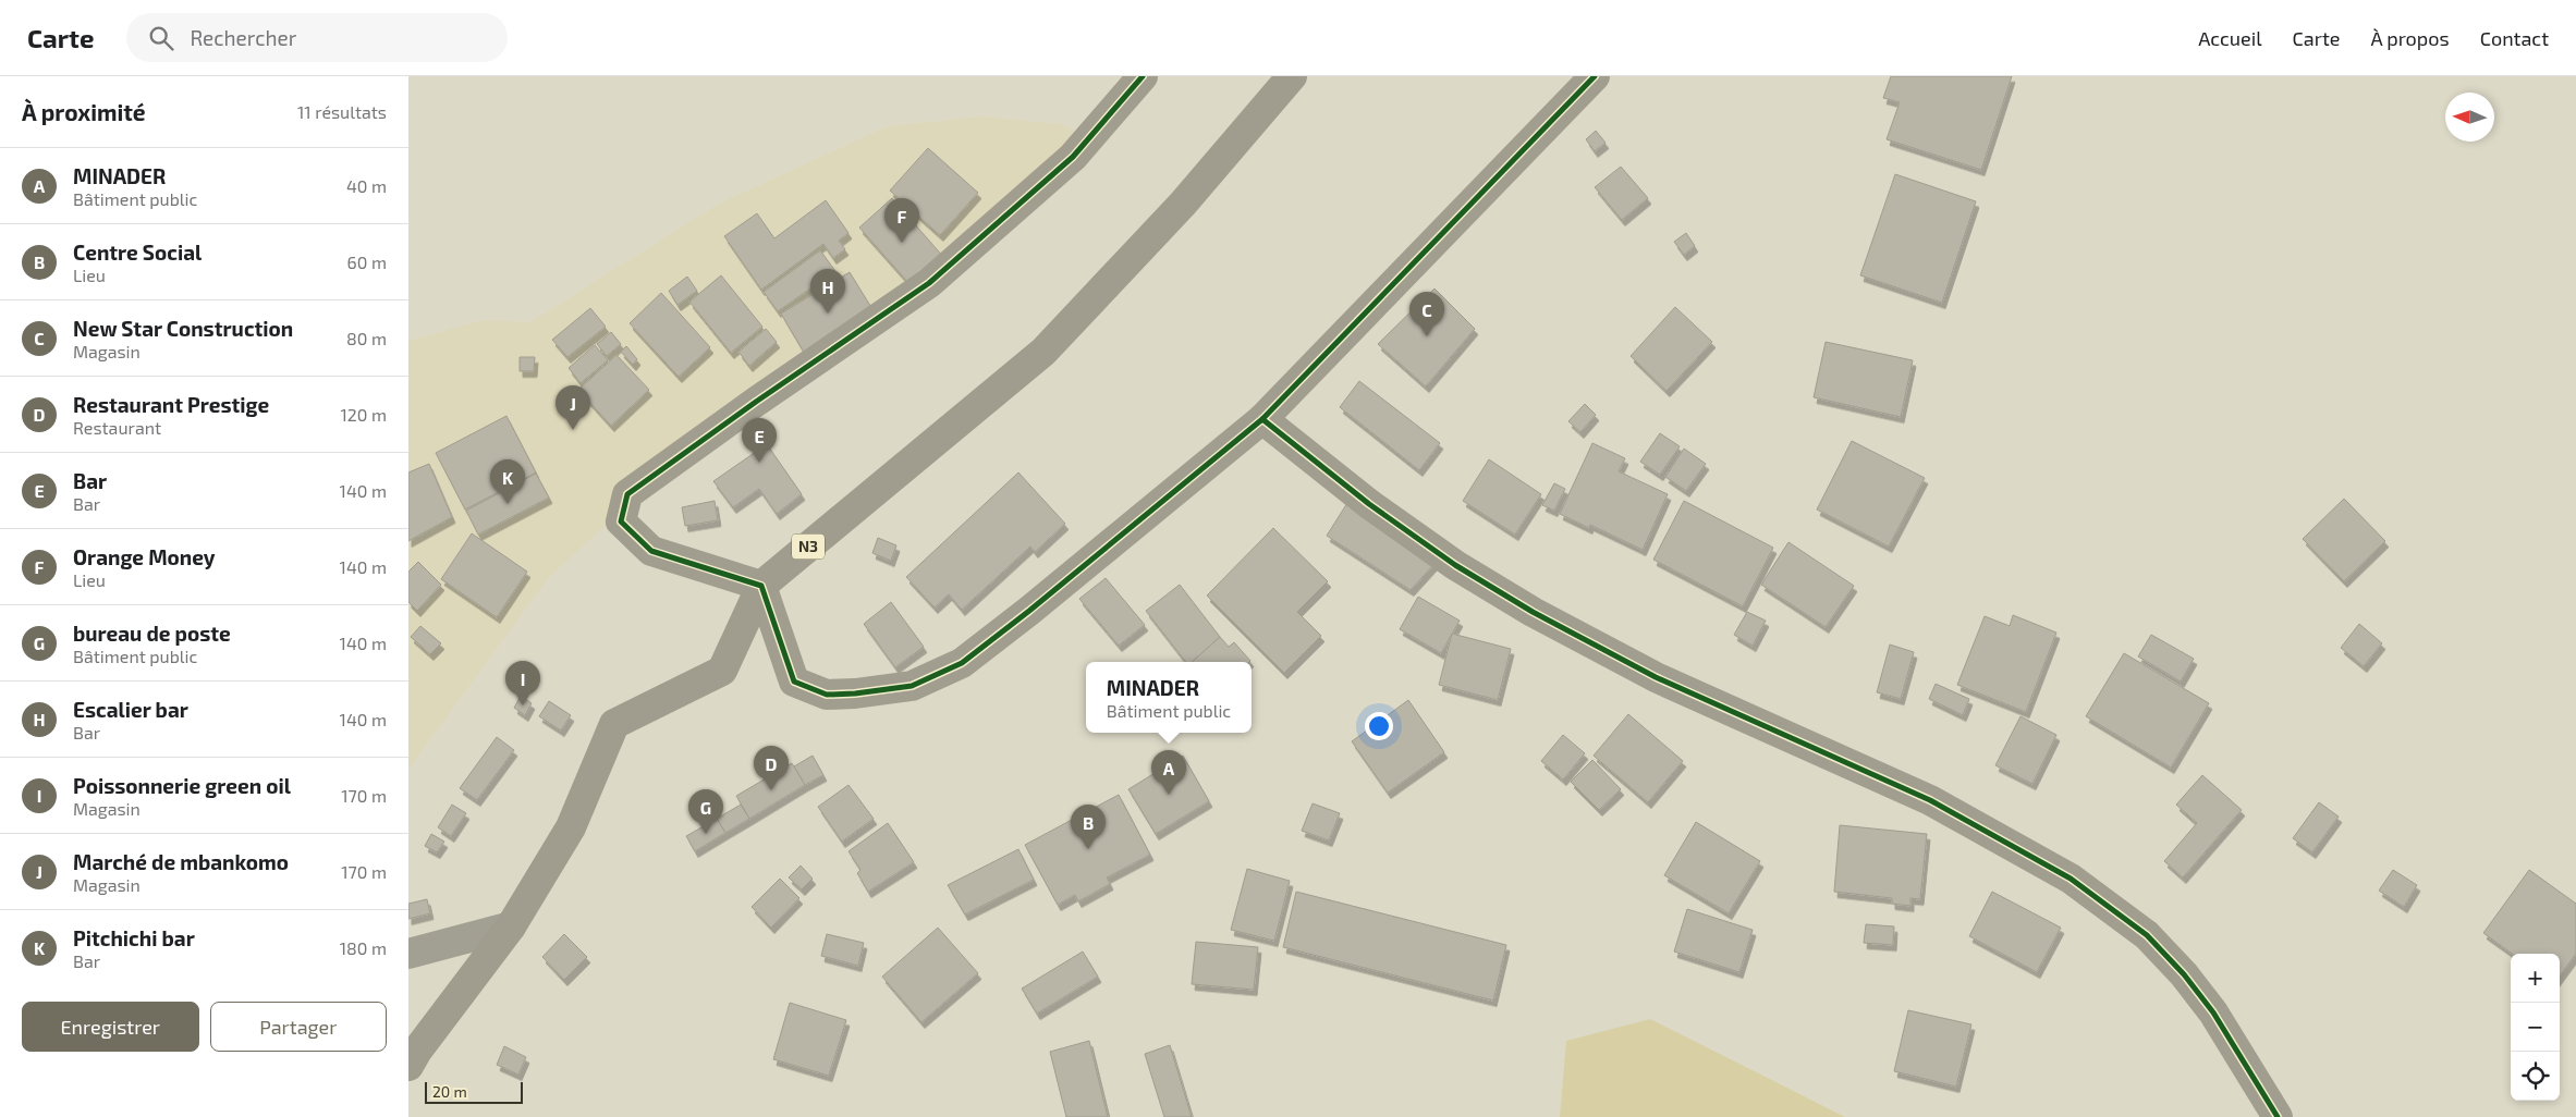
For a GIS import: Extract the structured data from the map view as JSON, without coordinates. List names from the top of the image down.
{
  "streets": {
    "highway": ["N3"]
  },
  "scale_bar": "20 m",
  "north": "left",
  "page": {
    "header": "Carte",
    "search": "Rechercher",
    "nav": [
      "Accueil",
      "Carte",
      "À propos",
      "Contact"
    ],
    "heading": ["À proximité", "11 résultats"],
    "list": [
      {
        "mark": "A",
        "name": "MINADER",
        "note": "Bâtiment public",
        "value": "40 m"
      },
      {
        "mark": "B",
        "name": "Centre Social",
        "note": "Lieu",
        "value": "60 m"
      },
      {
        "mark": "C",
        "name": "New Star Construction",
        "note": "Magasin",
        "value": "80 m"
      },
      {
        "mark": "D",
        "name": "Restaurant Prestige",
        "note": "Restaurant",
        "value": "120 m"
      },
      {
        "mark": "E",
        "name": "Bar",
        "note": "Bar",
        "value": "140 m"
      },
      {
        "mark": "F",
        "name": "Orange Money",
        "note": "Lieu",
        "value": "140 m"
      },
      {
        "mark": "G",
        "name": "bureau de poste",
        "note": "Bâtiment public",
        "value": "140 m"
      },
      {
        "mark": "H",
        "name": "Escalier bar",
        "note": "Bar",
        "value": "140 m"
      },
      {
        "mark": "I",
        "name": "Poissonnerie green oil",
        "note": "Magasin",
        "value": "170 m"
      },
      {
        "mark": "J",
        "name": "Marché de mbankomo",
        "note": "Magasin",
        "value": "170 m"
      },
      {
        "mark": "K",
        "name": "Pitchichi bar",
        "note": "Bar",
        "value": "180 m"
      }
    ],
    "pins": [
      "F",
      "H",
      "C",
      "J",
      "E",
      "K",
      "I",
      "D",
      "A",
      "G",
      "B"
    ],
    "popup": ["MINADER", "Bâtiment public"],
    "map_buttons": ["+", "−"],
    "buttons": ["Enregistrer", "Partager"],
    "scale": "20 m"
  }
}
